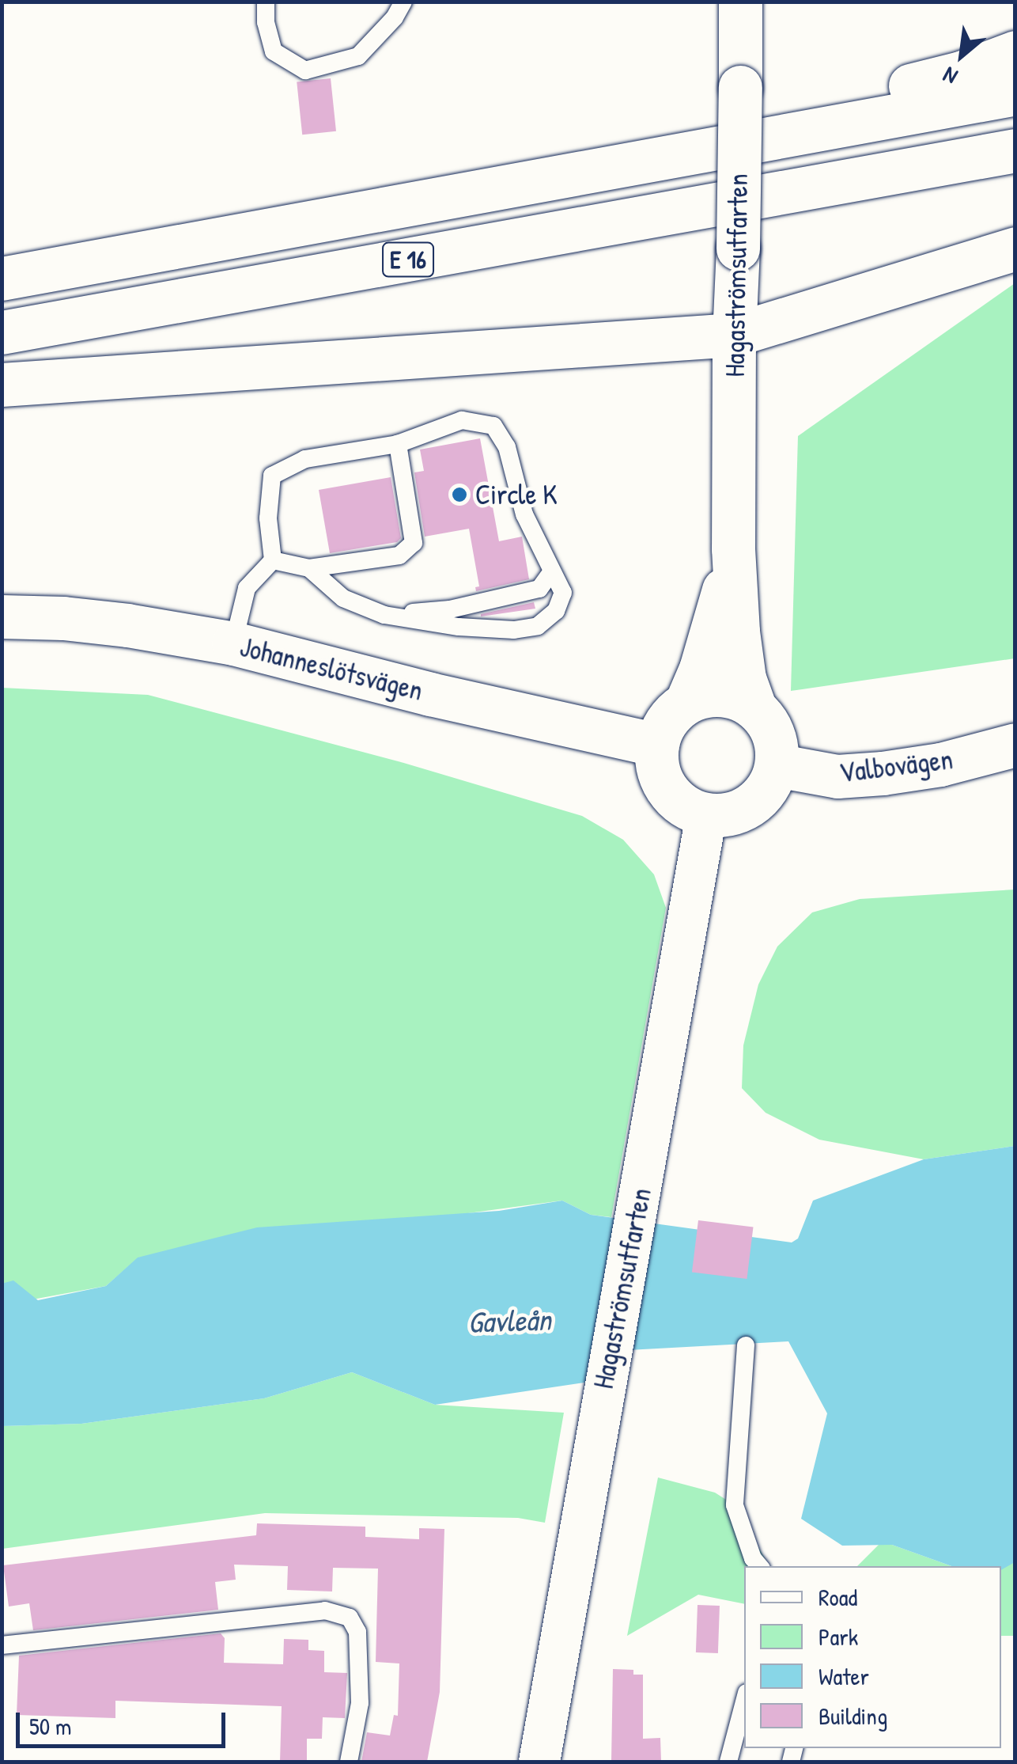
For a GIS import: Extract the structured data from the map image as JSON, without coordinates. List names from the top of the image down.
{
  "streets": {
    "main road": [
      "E 16",
      "Hagaströmsutfarten",
      "Johanneslötsvägen",
      "Valbovägen"
    ]
  },
  "crossings": [
    ["Hagaströmsutfarten", "Johanneslötsvägen"],
    ["Hagaströmsutfarten", "Valbovägen"],
    ["Johanneslötsvägen", "Valbovägen"]
  ],
  "water": ["Gavleån"],
  "places": ["Circle K"],
  "legend": [
    "Road",
    "Park",
    "Water",
    "Building"
  ],
  "scale_bar": "50 m",
  "north": "bottom left"
}
